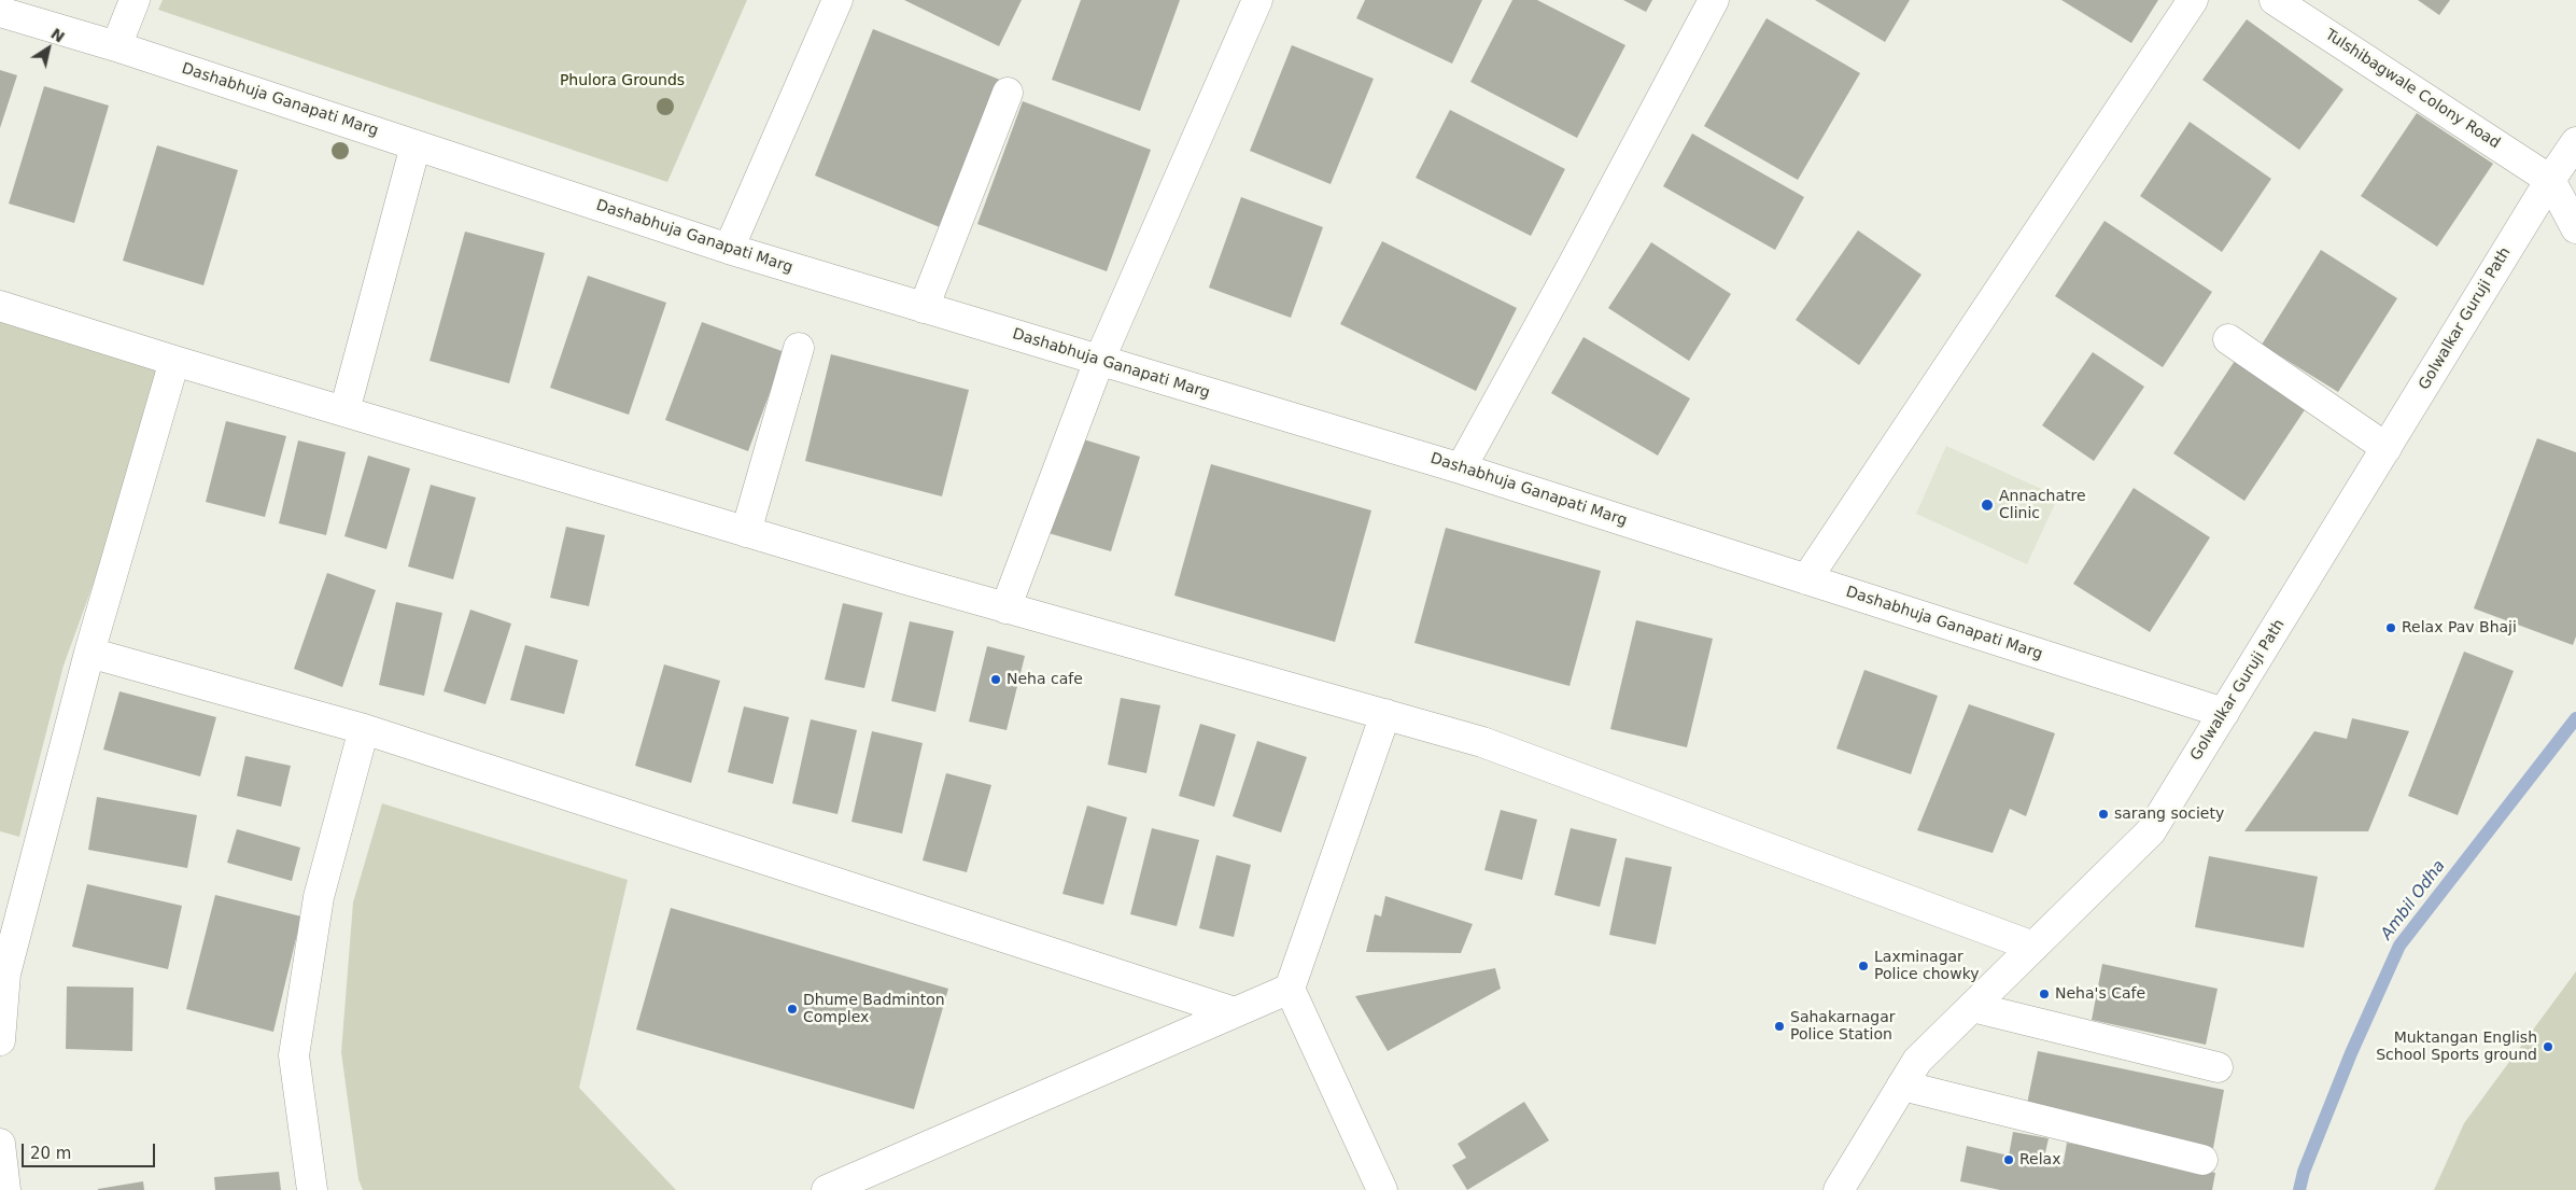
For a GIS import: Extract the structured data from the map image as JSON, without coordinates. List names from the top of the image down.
{
  "streets": {
    "street": ["Tulshibagwale Colony Road", "Dashabhuja Ganapati Marg", "Golwalkar Guruji Path"]
  },
  "crossings": [
    ["Tulshibagwale Colony Road", "Golwalkar Guruji Path"],
    ["Dashabhuja Ganapati Marg", "Golwalkar Guruji Path"]
  ],
  "water": ["Ambil Odha"],
  "parks": ["Phulora Grounds"],
  "places": [
    "Annachatre Clinic",
    "Relax Pav Bhaji",
    "Neha cafe",
    "sarang society",
    "Laxminagar Police chowky",
    "Neha's Cafe",
    "Dhume Badminton Complex",
    "Sahakarnagar Police Station",
    "Muktangan English School Sports ground",
    "Relax"
  ],
  "scale_bar": "20 m",
  "north": "top right"
}
